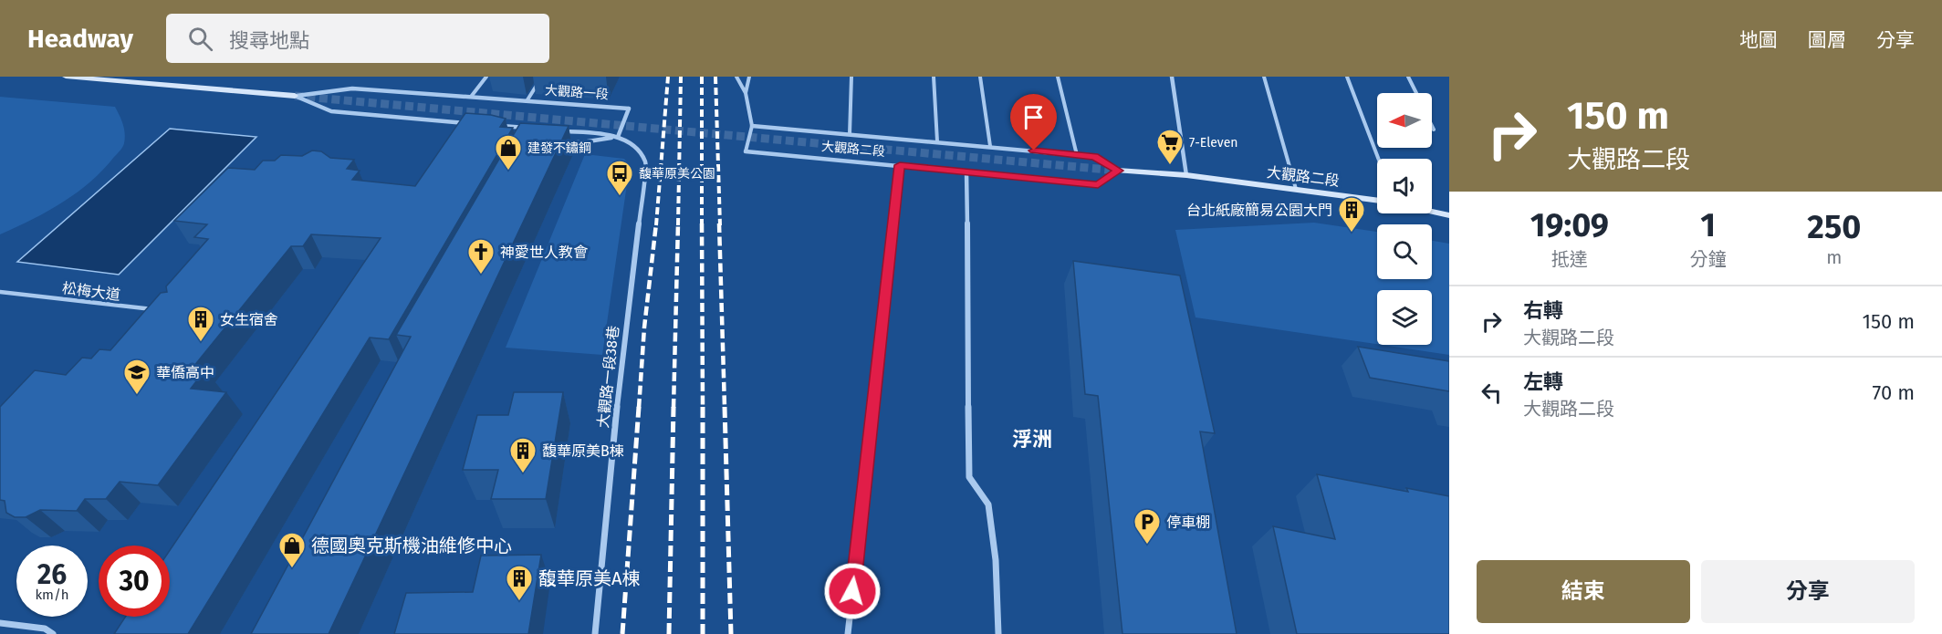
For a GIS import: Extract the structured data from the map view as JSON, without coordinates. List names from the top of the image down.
{
  "streets": {
    "main road": ["大觀路一段", "大觀路二段"],
    "street": ["大觀路一段38巷"],
    "lane": ["松梅大道"]
  },
  "crossings": [
    ["大觀路一段", "大觀路一段38巷"]
  ],
  "districts": ["浮洲"],
  "places": {
    "supermarket": ["7-Eleven"],
    "shop": ["建發不鏽鋼", "德國奧克斯機油維修中心"],
    "bus stop": ["馥華原美公園"],
    "building": [
      "台北紙廠簡易公園大門",
      "女生宿舍",
      "馥華原美B棟",
      "馥華原美A棟"
    ],
    "church": ["神愛世人教會"],
    "school or university": ["華僑高中"],
    "parking": ["停車棚"]
  },
  "north": "left",
  "page": {
    "header": "Headway",
    "search": "搜尋地點",
    "nav": ["地圖", "圖層", "分享"],
    "turn": ["150 m", "大觀路二段"],
    "eta": [
      "19:09",
      "抵達",
      "1",
      "分鐘",
      "250",
      "m"
    ],
    "list": [
      {
        "name": "右轉",
        "note": "大觀路二段",
        "value": "150 m"
      },
      {
        "name": "左轉",
        "note": "大觀路二段",
        "value": "70 m"
      }
    ],
    "speed": "26 km/h",
    "limit": "30",
    "buttons": ["結束", "分享"]
  }
}
